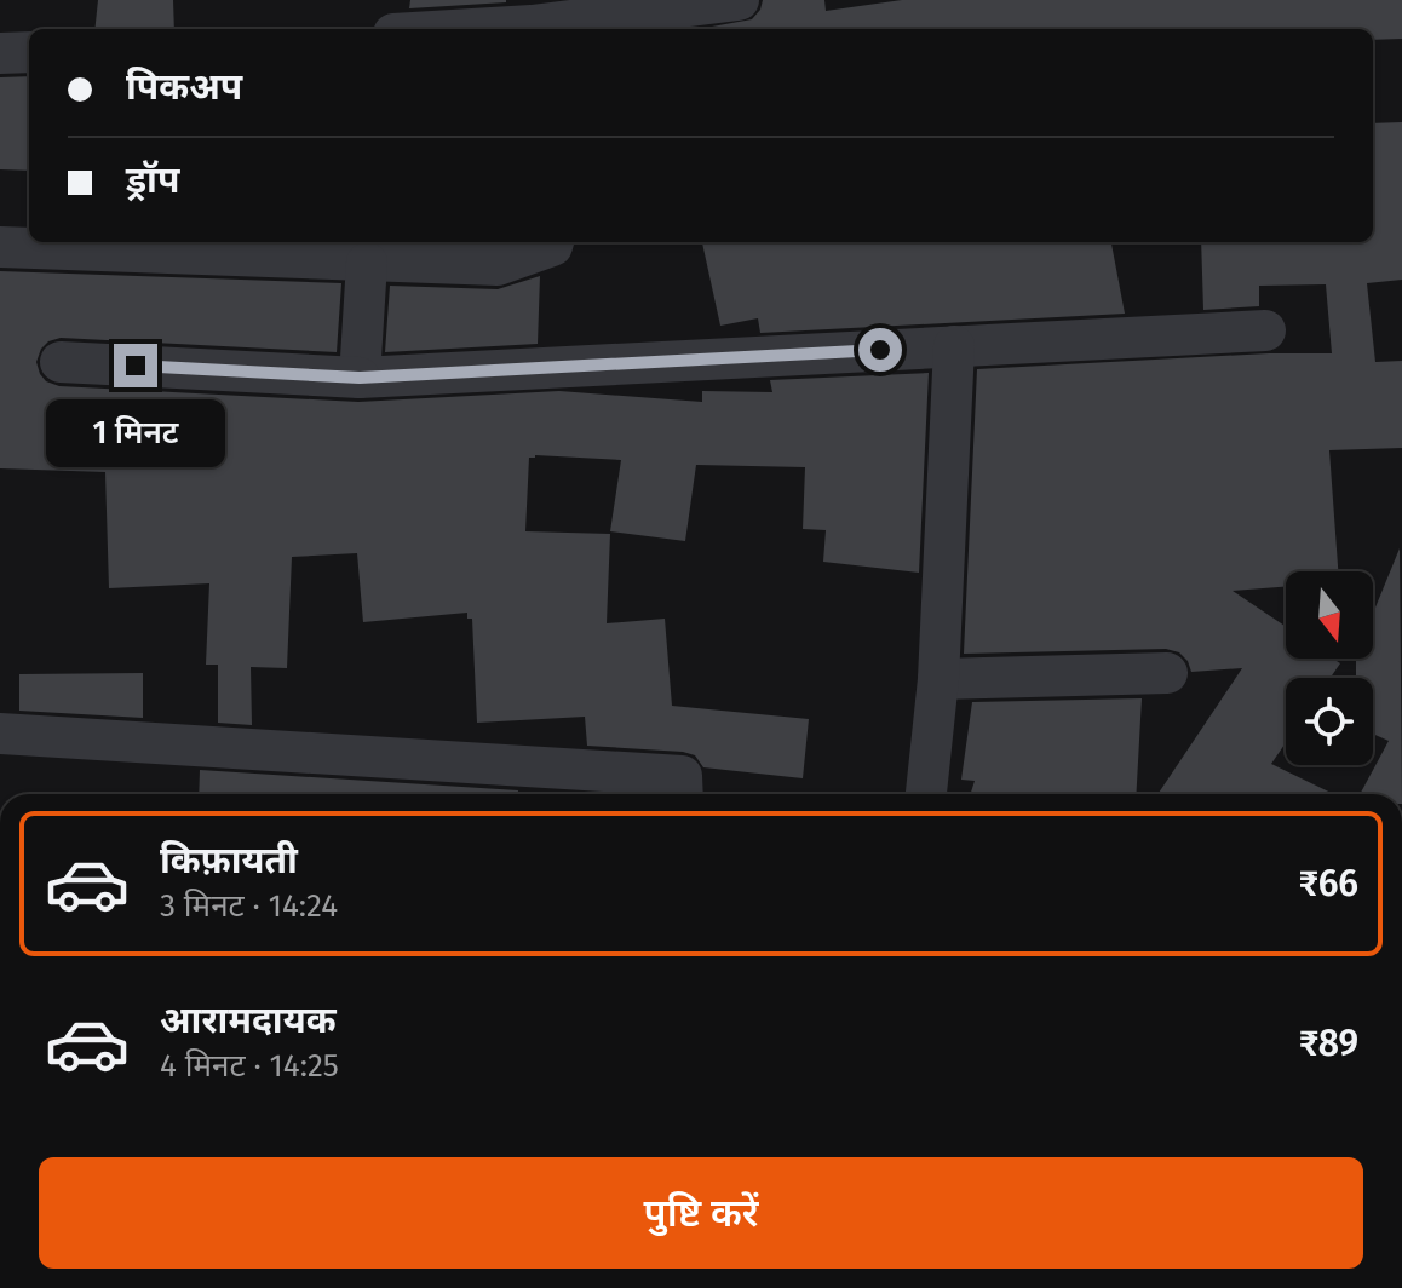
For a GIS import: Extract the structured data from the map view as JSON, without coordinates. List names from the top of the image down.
{
  "north": "bottom",
  "page": {
    "banner": ["पिकअप", "ड्रॉप"],
    "bubble": "1 मिनट",
    "list": [
      {
        "name": "किफ़ायती",
        "note": "3 मिनट · 14:24",
        "value": "₹66"
      },
      {
        "name": "आरामदायक",
        "note": "4 मिनट · 14:25",
        "value": "₹89"
      }
    ],
    "buttons": "पुष्टि करें"
  }
}
